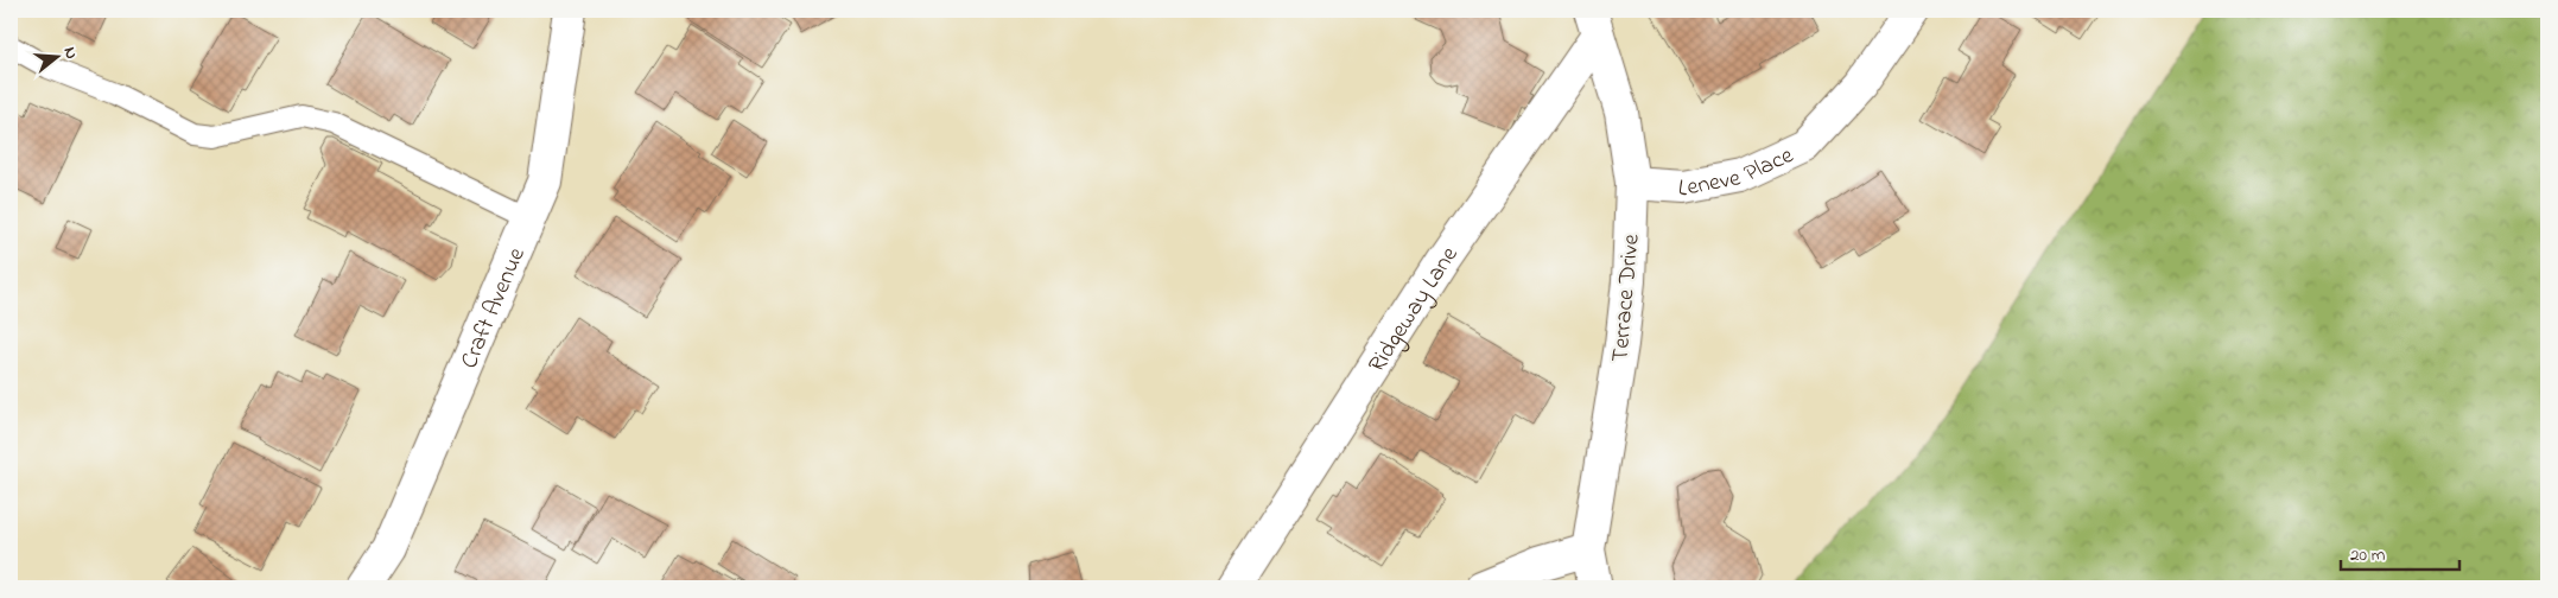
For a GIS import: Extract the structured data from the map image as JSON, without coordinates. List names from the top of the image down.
{
  "streets": {
    "street": [
      "Leneve Place",
      "Terrace Drive",
      "Craft Avenue",
      "Ridgeway Lane"
    ]
  },
  "crossings": [
    ["Leneve Place", "Terrace Drive"],
    ["Terrace Drive", "Ridgeway Lane"]
  ],
  "scale_bar": "20 m",
  "north": "right"
}
